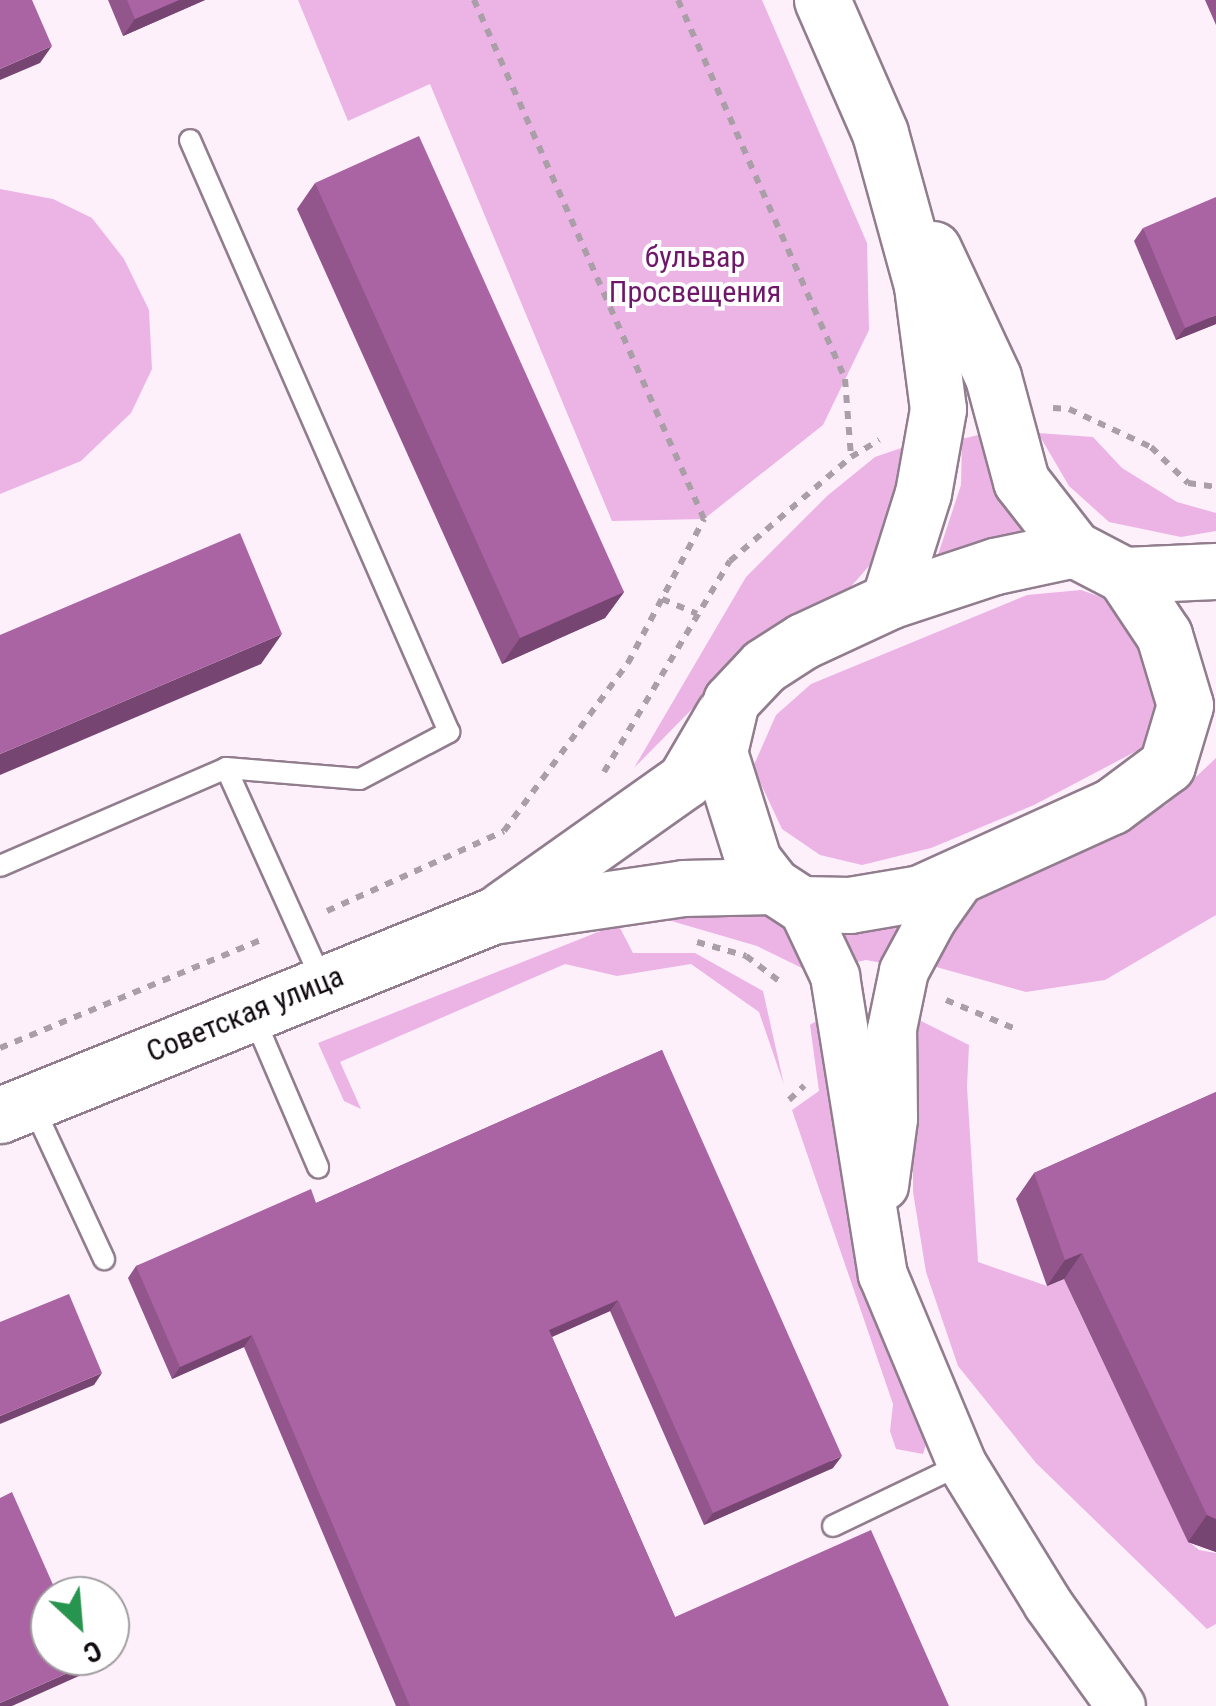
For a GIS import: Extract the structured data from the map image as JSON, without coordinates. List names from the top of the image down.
{
  "streets": {
    "main road": ["Советская улица"]
  },
  "parks": ["бульвар Просвещения"],
  "north": "bottom right"
}
